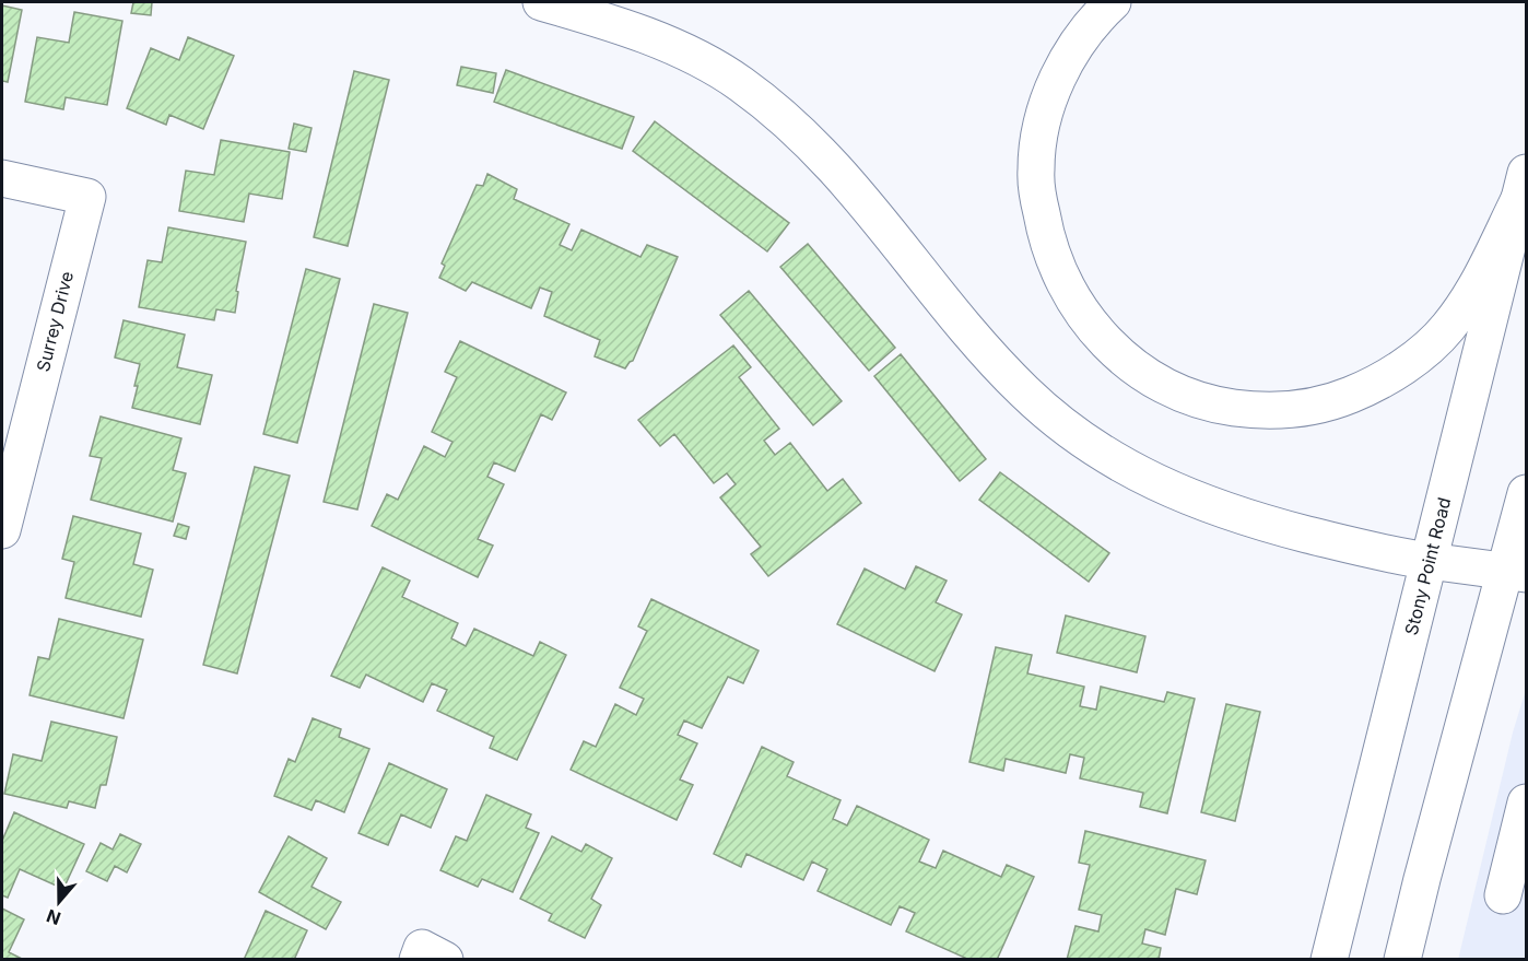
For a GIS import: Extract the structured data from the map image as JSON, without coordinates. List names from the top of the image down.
{
  "streets": {
    "main road": ["Surrey Drive", "Stony Point Road"]
  },
  "north": "bottom"
}
